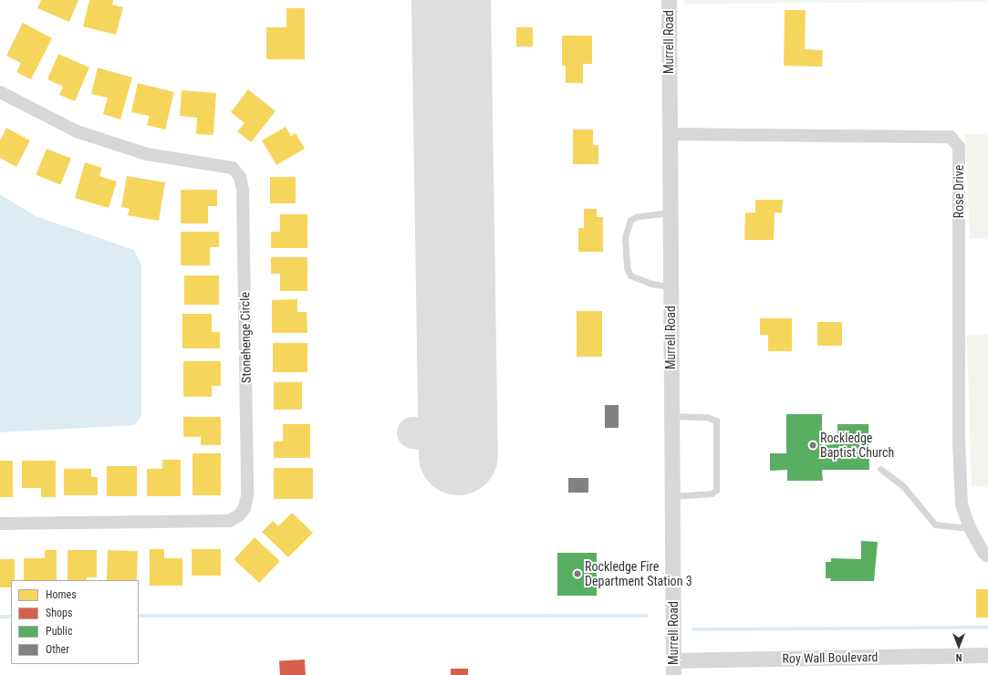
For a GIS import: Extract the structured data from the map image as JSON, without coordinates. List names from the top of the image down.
{
  "streets": {
    "street": [
      "Murrell Road",
      "Rose Drive",
      "Stonehenge Circle",
      "Roy Wall Boulevard"
    ]
  },
  "crossings": [
    ["Murrell Road", "Rose Drive"],
    ["Murrell Road", "Roy Wall Boulevard"]
  ],
  "places": ["Rockledge Baptist Church", "Rockledge Fire Department Station 3"],
  "legend": [
    "Homes",
    "Shops",
    "Public",
    "Other"
  ],
  "north": "bottom"
}
